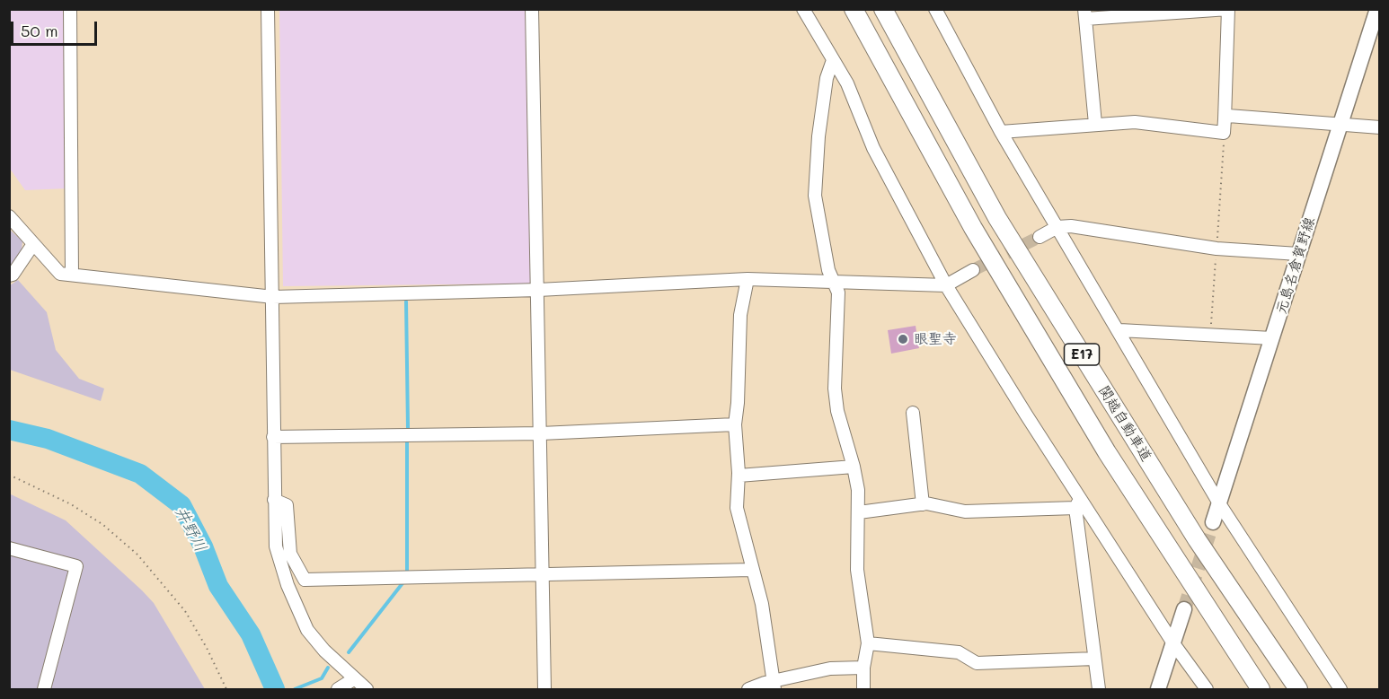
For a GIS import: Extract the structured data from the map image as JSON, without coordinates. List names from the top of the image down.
{
  "streets": {
    "highway": ["E17", "関越自動車道"],
    "main road": ["元島名倉賀野線"]
  },
  "water": ["井野川"],
  "places": ["眼聖寺"],
  "scale_bar": "50 m"
}
